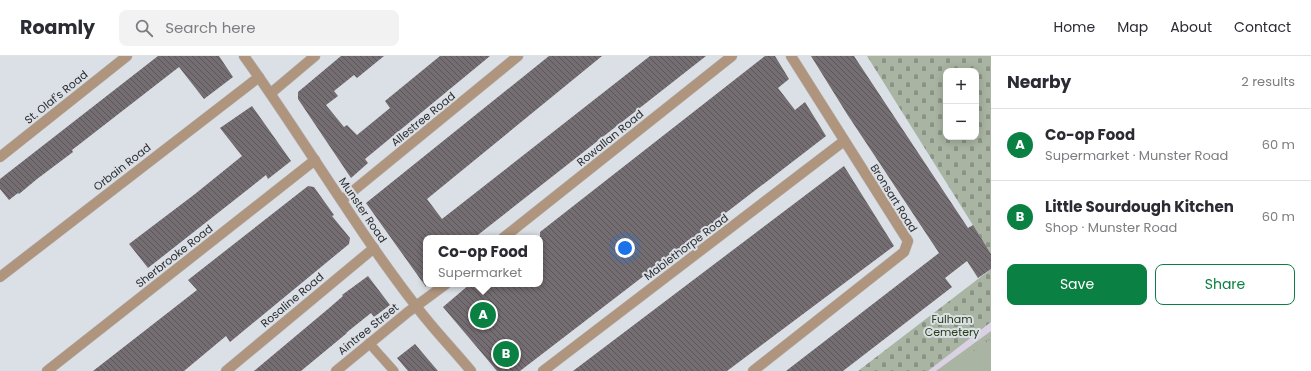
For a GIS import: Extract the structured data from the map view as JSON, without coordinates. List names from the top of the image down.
{
  "streets": {
    "street": [
      "St. Olaf's Road",
      "Allestree Road",
      "Rowallan Road",
      "Orbain Road",
      "Bronsart Road",
      "Munster Road",
      "Mablethorpe Road",
      "Sherbrooke Road",
      "Rosaline Road",
      "Aintree Street"
    ]
  },
  "crossings": [
    ["Allestree Road", "Munster Road"],
    ["Orbain Road", "Munster Road"],
    ["Bronsart Road", "Mablethorpe Road"],
    ["Munster Road", "Sherbrooke Road"],
    ["Munster Road", "Rosaline Road"],
    ["Munster Road", "Aintree Street"]
  ],
  "parks": ["Fulham Cemetery"],
  "page": {
    "header": "Roamly",
    "search": "Search here",
    "nav": [
      "Home",
      "Map",
      "About",
      "Contact"
    ],
    "heading": ["Nearby", "2 results"],
    "map_buttons": ["+", "−"],
    "list": [
      {
        "mark": "A",
        "name": "Co-op Food",
        "note": "Supermarket · Munster Road",
        "value": "60 m"
      },
      {
        "mark": "B",
        "name": "Little Sourdough Kitchen",
        "note": "Shop · Munster Road",
        "value": "60 m"
      }
    ],
    "popup": ["Co-op Food", "Supermarket"],
    "buttons": ["Save", "Share"],
    "pins": ["A", "B"]
  }
}
